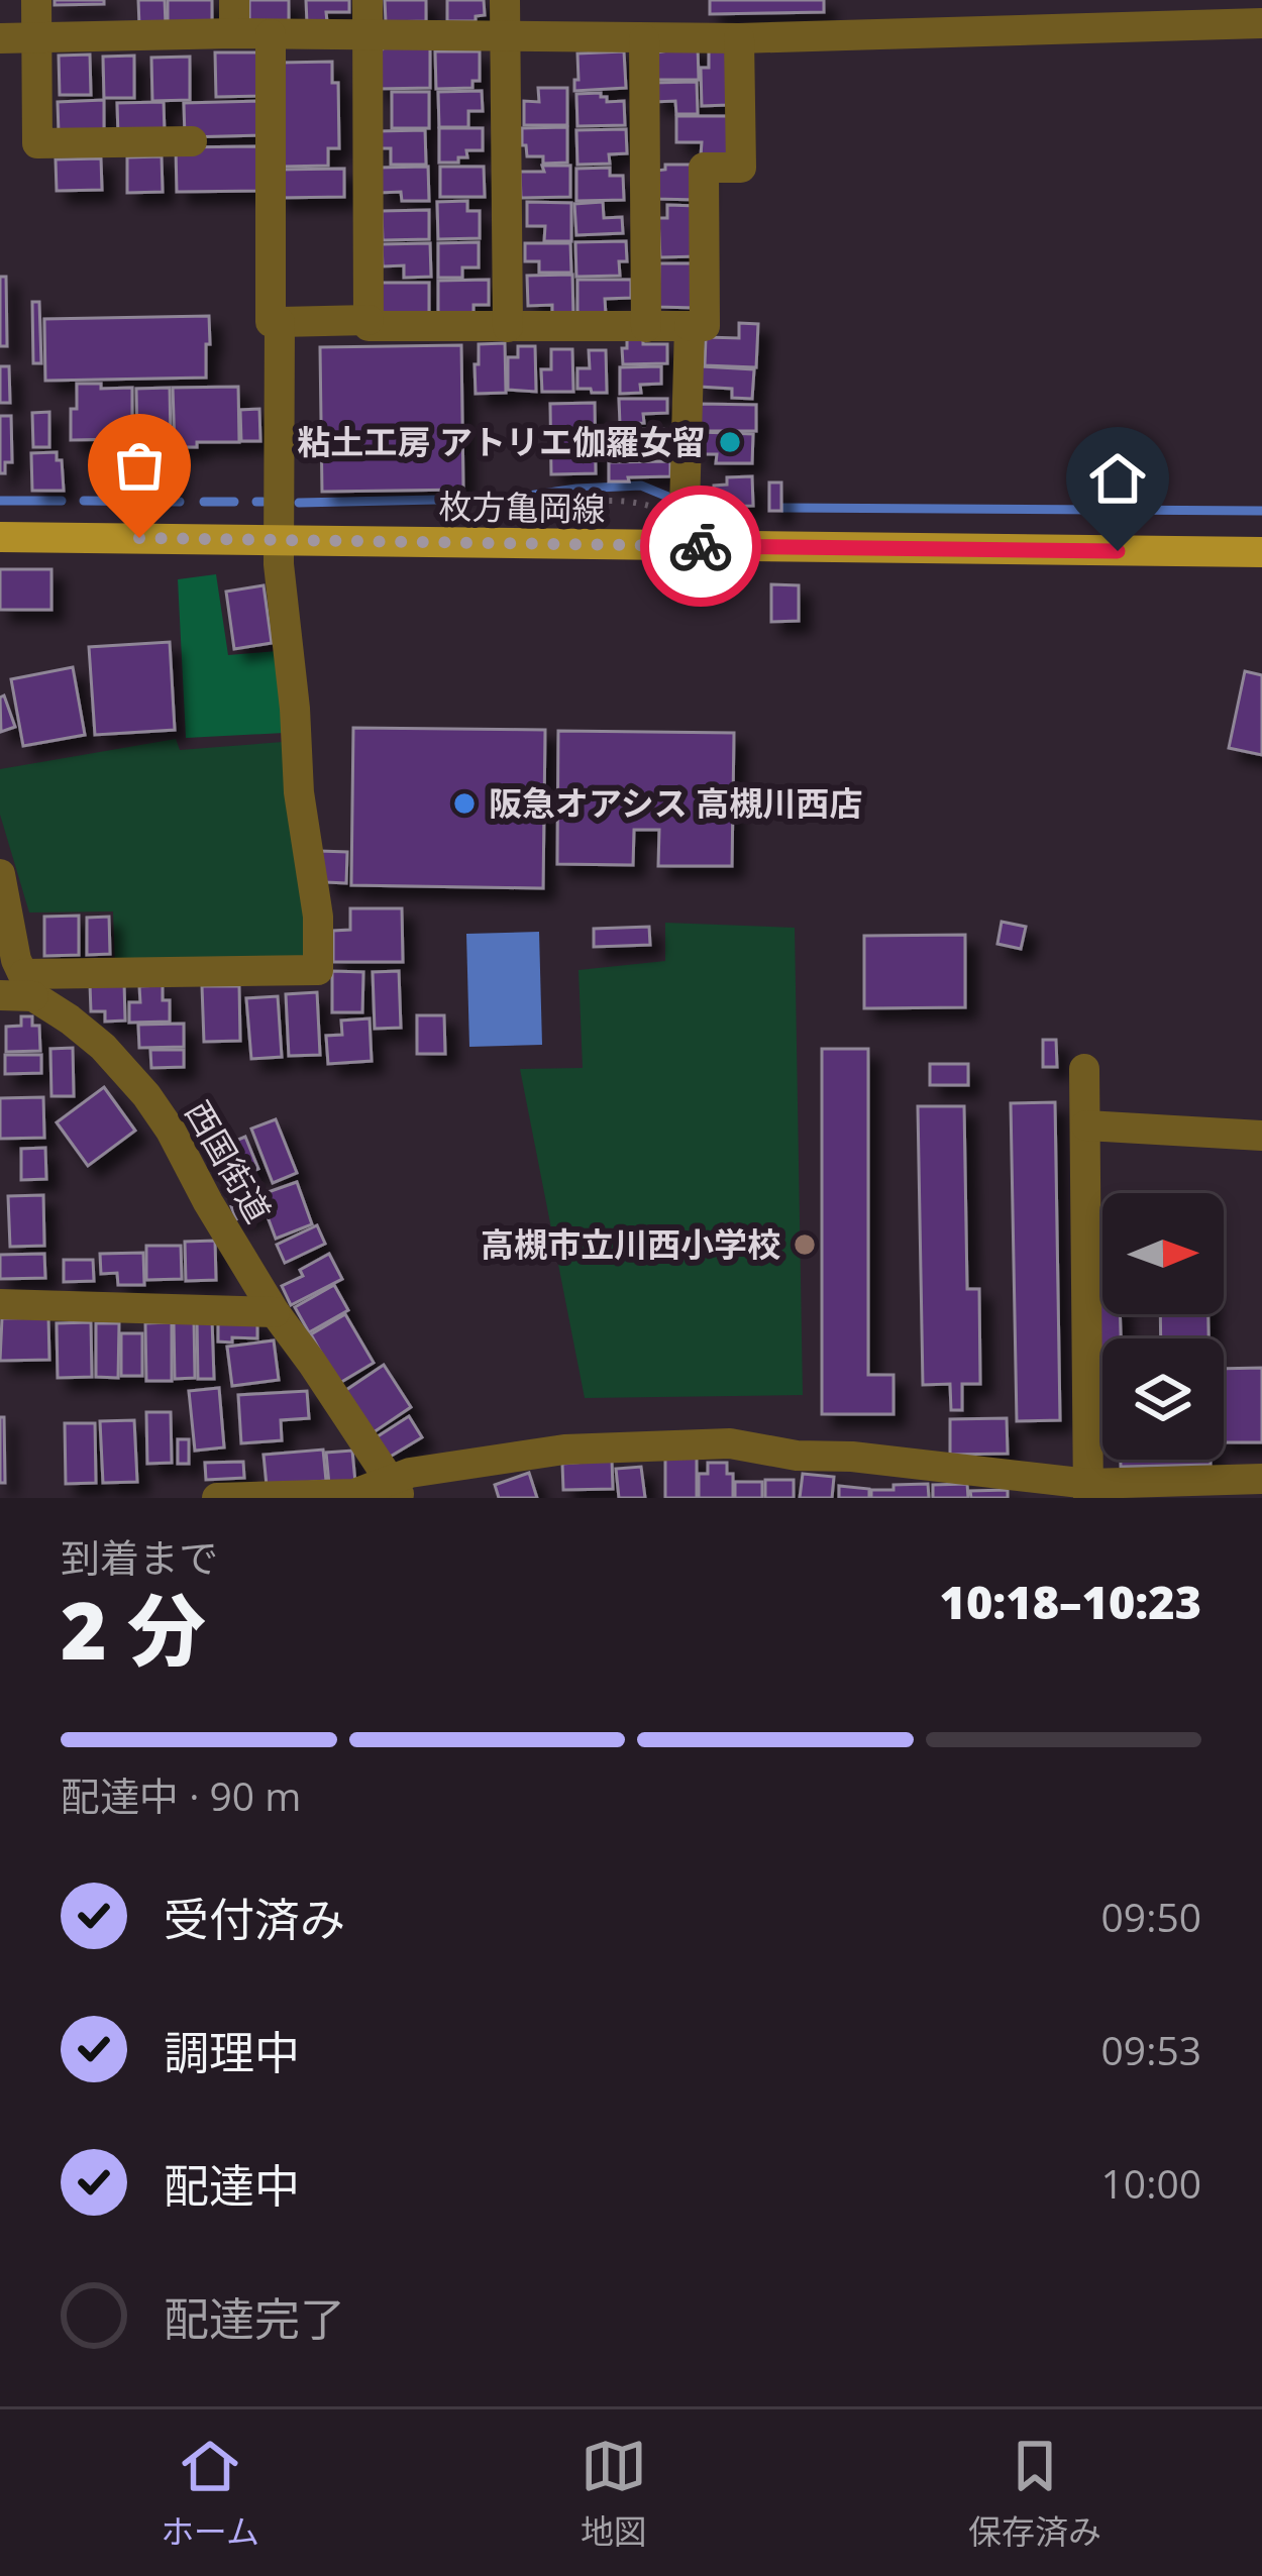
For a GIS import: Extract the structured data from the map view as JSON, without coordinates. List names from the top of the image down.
{
  "streets": {
    "main road": ["枚方亀岡線"],
    "street": ["西国街道"]
  },
  "places": ["粘土工房 アトリエ伽羅女留", "阪急オアシス 高槻川西店", "高槻市立川西小学校"],
  "north": "right",
  "page": {
    "heading": ["2 分", "到着まで", "10:18–10:23"],
    "bar": "配達中 · 90 m",
    "list": [
      ["受付済み", "09:50"],
      ["調理中", "09:53"],
      ["配達中", "10:00"],
      "配達完了"
    ],
    "tabs": ["ホーム", "地図", "保存済み"]
  }
}
